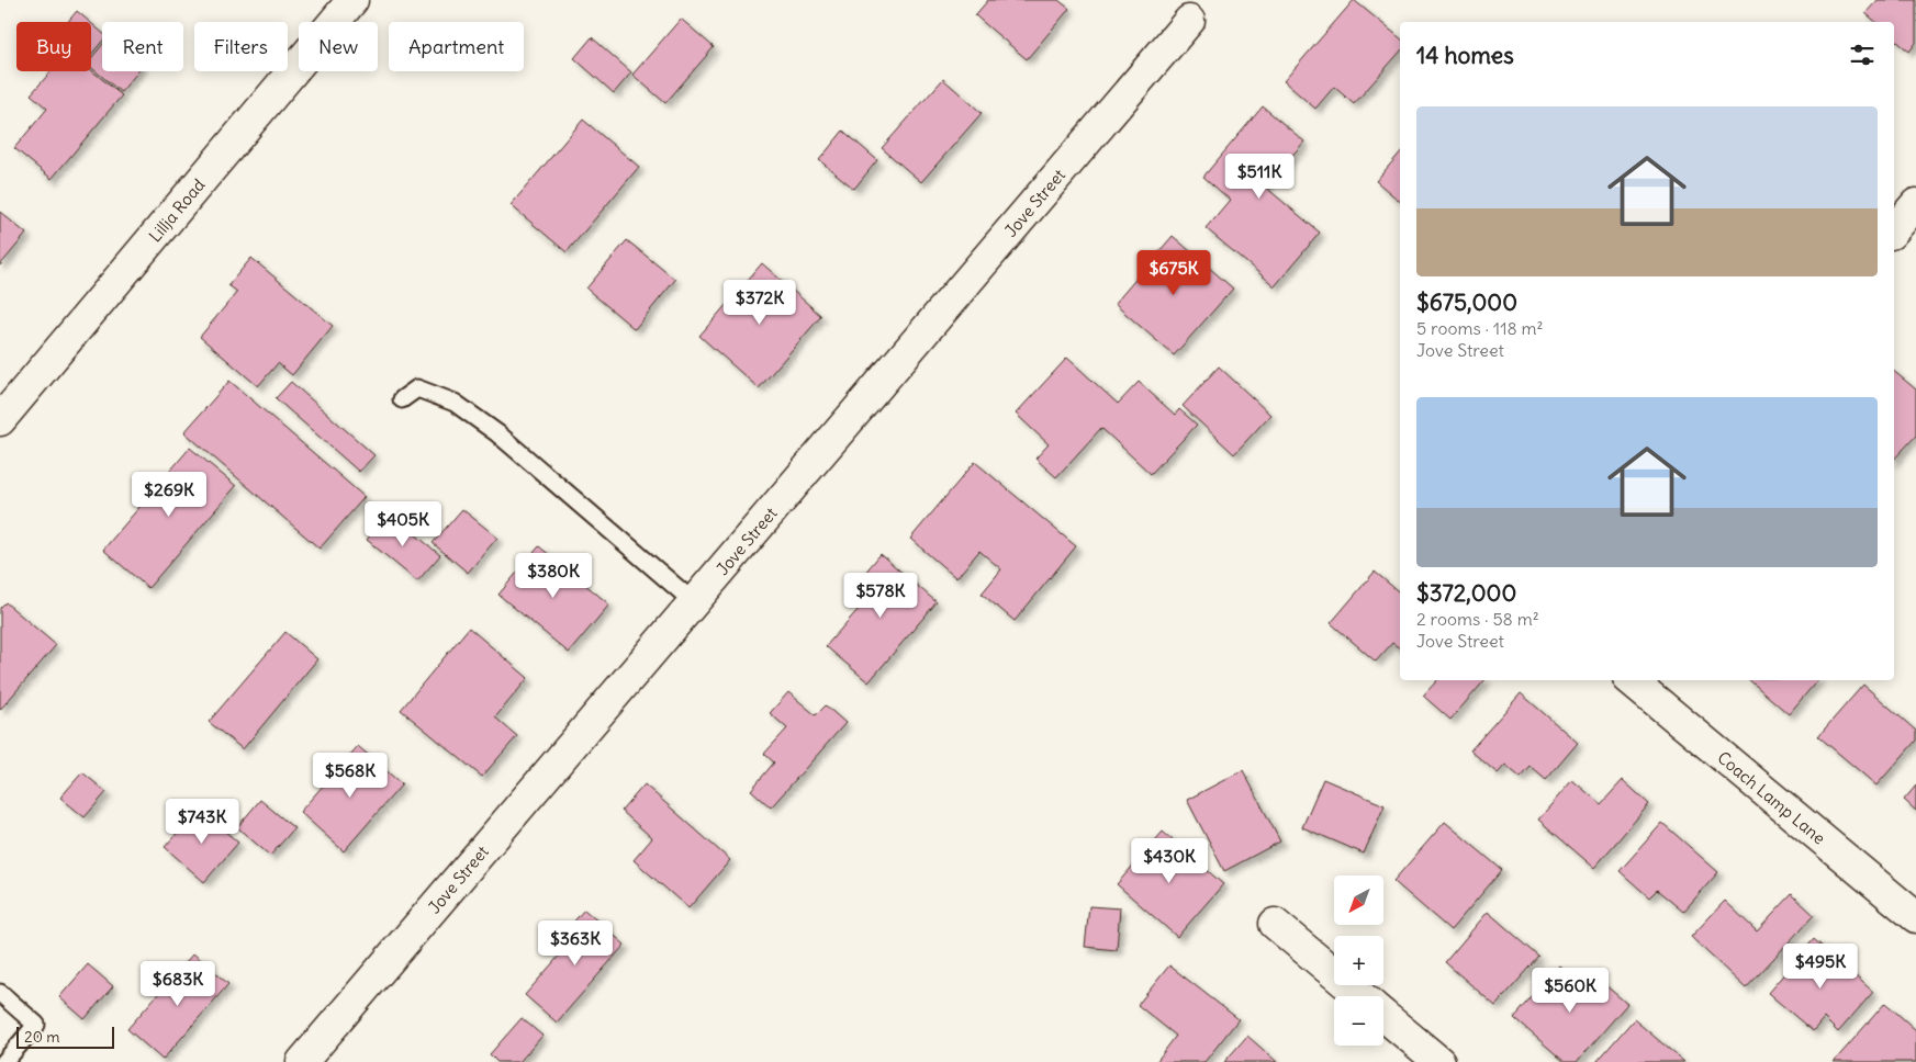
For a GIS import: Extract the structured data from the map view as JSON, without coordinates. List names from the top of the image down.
{
  "streets": {
    "street": ["Jove Street", "Lillja Road", "Coach Lamp Lane"]
  },
  "scale_bar": "20 m",
  "north": "bottom left",
  "page": {
    "chip": [
      "Buy",
      "Rent",
      "Filters",
      "New",
      "Apartment"
    ],
    "heading": "14 homes",
    "list": [
      {
        "name": "$675,000",
        "note": "5 rooms · 118 m² · Jove Street"
      },
      {
        "name": "$372,000",
        "note": "2 rooms · 58 m² · Jove Street"
      }
    ],
    "price": [
      "$511K",
      "$675K",
      "$372K",
      "$269K",
      "$405K",
      "$380K",
      "$578K",
      "$568K",
      "$743K",
      "$430K",
      "$363K",
      "$495K",
      "$683K",
      "$560K"
    ],
    "map_buttons": ["+", "−"],
    "scale": "20 m"
  }
}
